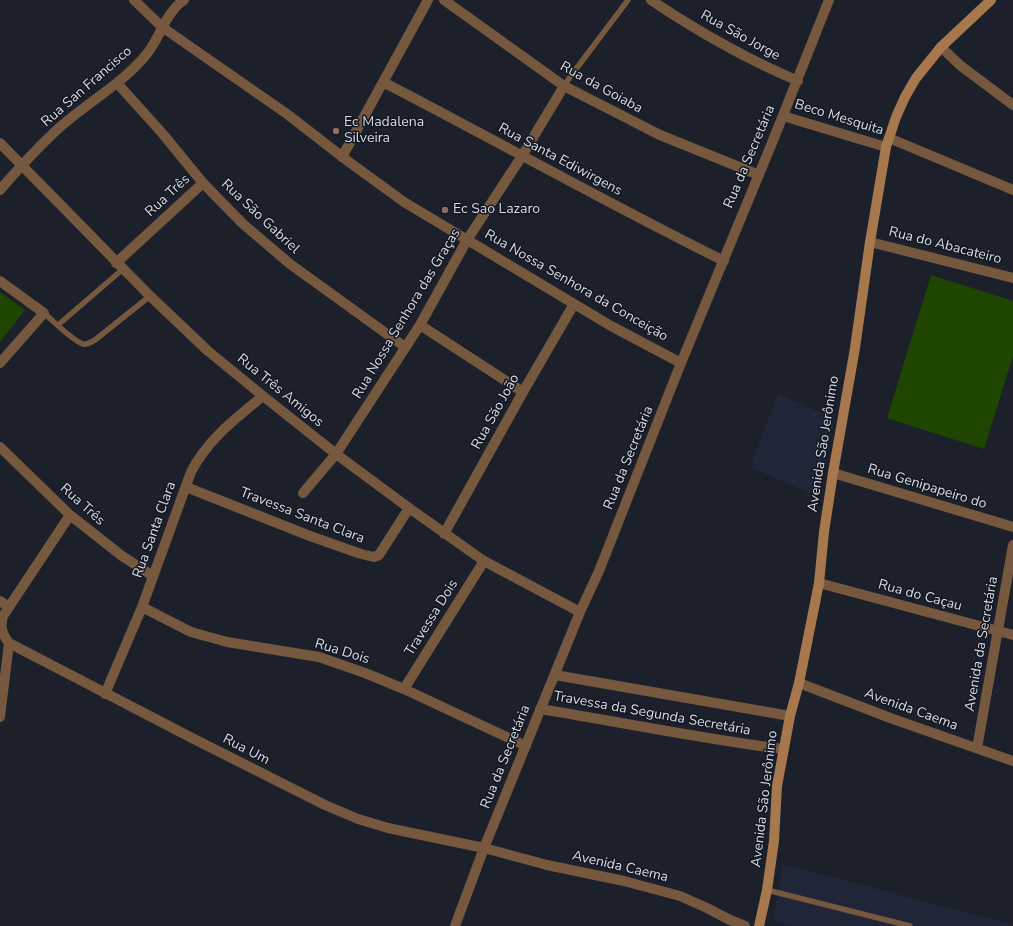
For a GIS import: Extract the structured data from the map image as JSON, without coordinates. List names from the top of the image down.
{
  "streets": {
    "main road": ["Avenida São Jerônimo"],
    "street": [
      "Rua São Jorge",
      "Rua San Francisco",
      "Rua da Goiaba",
      "Beco Mesquita",
      "Rua da Secretária",
      "Rua Santa Ediwirgens",
      "Rua Três",
      "Rua São Gabriel",
      "Rua do Abacateiro",
      "Rua Nossa Senhora da Conceição",
      "Rua Nossa Senhora das Graças",
      "Rua Três Amigos",
      "Rua São João",
      "Rua Genipapeiro do",
      "Travessa Santa Clara",
      "Rua Santa Clara",
      "Rua do Caçau",
      "Travessa Dois",
      "Avenida da Secretária",
      "Rua Dois",
      "Avenida Caema",
      "Travessa da Segunda Secretária",
      "Rua Um"
    ]
  },
  "crossings": [
    ["Rua São Jorge", "Rua da Secretária"],
    ["Rua San Francisco", "Rua São Gabriel"],
    ["Rua San Francisco", "Rua Nossa Senhora da Conceição"],
    ["Rua San Francisco", "Rua Três Amigos"],
    ["Rua da Goiaba", "Rua da Secretária"],
    ["Rua da Goiaba", "Rua Nossa Senhora das Graças"],
    ["Beco Mesquita", "Rua da Secretária"],
    ["Beco Mesquita", "Avenida São Jerônimo"],
    ["Rua da Secretária", "Rua Santa Ediwirgens"],
    ["Rua da Secretária", "Rua Nossa Senhora da Conceição"],
    ["Rua da Secretária", "Rua Três Amigos"],
    ["Rua da Secretária", "Rua Dois"],
    ["Rua da Secretária", "Avenida Caema"],
    ["Rua da Secretária", "Travessa da Segunda Secretária"],
    ["Rua da Secretária", "Rua Um"],
    ["Rua Santa Ediwirgens", "Rua Nossa Senhora das Graças"],
    ["Rua Três", "Rua São Gabriel"],
    ["Rua Três", "Rua Três Amigos"],
    ["Rua Três", "Rua Santa Clara"],
    ["Rua São Gabriel", "Rua Nossa Senhora das Graças"],
    ["Rua do Abacateiro", "Avenida São Jerônimo"],
    ["Rua Nossa Senhora da Conceição", "Rua Nossa Senhora das Graças"],
    ["Rua Nossa Senhora da Conceição", "Rua São João"],
    ["Rua Nossa Senhora das Graças", "Rua Três Amigos"],
    ["Rua Três Amigos", "Rua São João"],
    ["Rua Três Amigos", "Travessa Santa Clara"],
    ["Rua Três Amigos", "Rua Santa Clara"],
    ["Rua Três Amigos", "Travessa Dois"],
    ["Avenida São Jerônimo", "Rua Genipapeiro do"],
    ["Avenida São Jerônimo", "Rua do Caçau"],
    ["Avenida São Jerônimo", "Avenida Caema"],
    ["Avenida São Jerônimo", "Travessa da Segunda Secretária"],
    ["Travessa Santa Clara", "Rua Santa Clara"],
    ["Rua Santa Clara", "Rua Dois"],
    ["Rua Santa Clara", "Rua Um"],
    ["Rua do Caçau", "Avenida da Secretária"],
    ["Travessa Dois", "Rua Dois"],
    ["Avenida da Secretária", "Avenida Caema"],
    ["Avenida Caema", "Rua Um"]
  ],
  "places": ["Ec Madalena Silveira", "Ec Sao Lazaro"]
}
